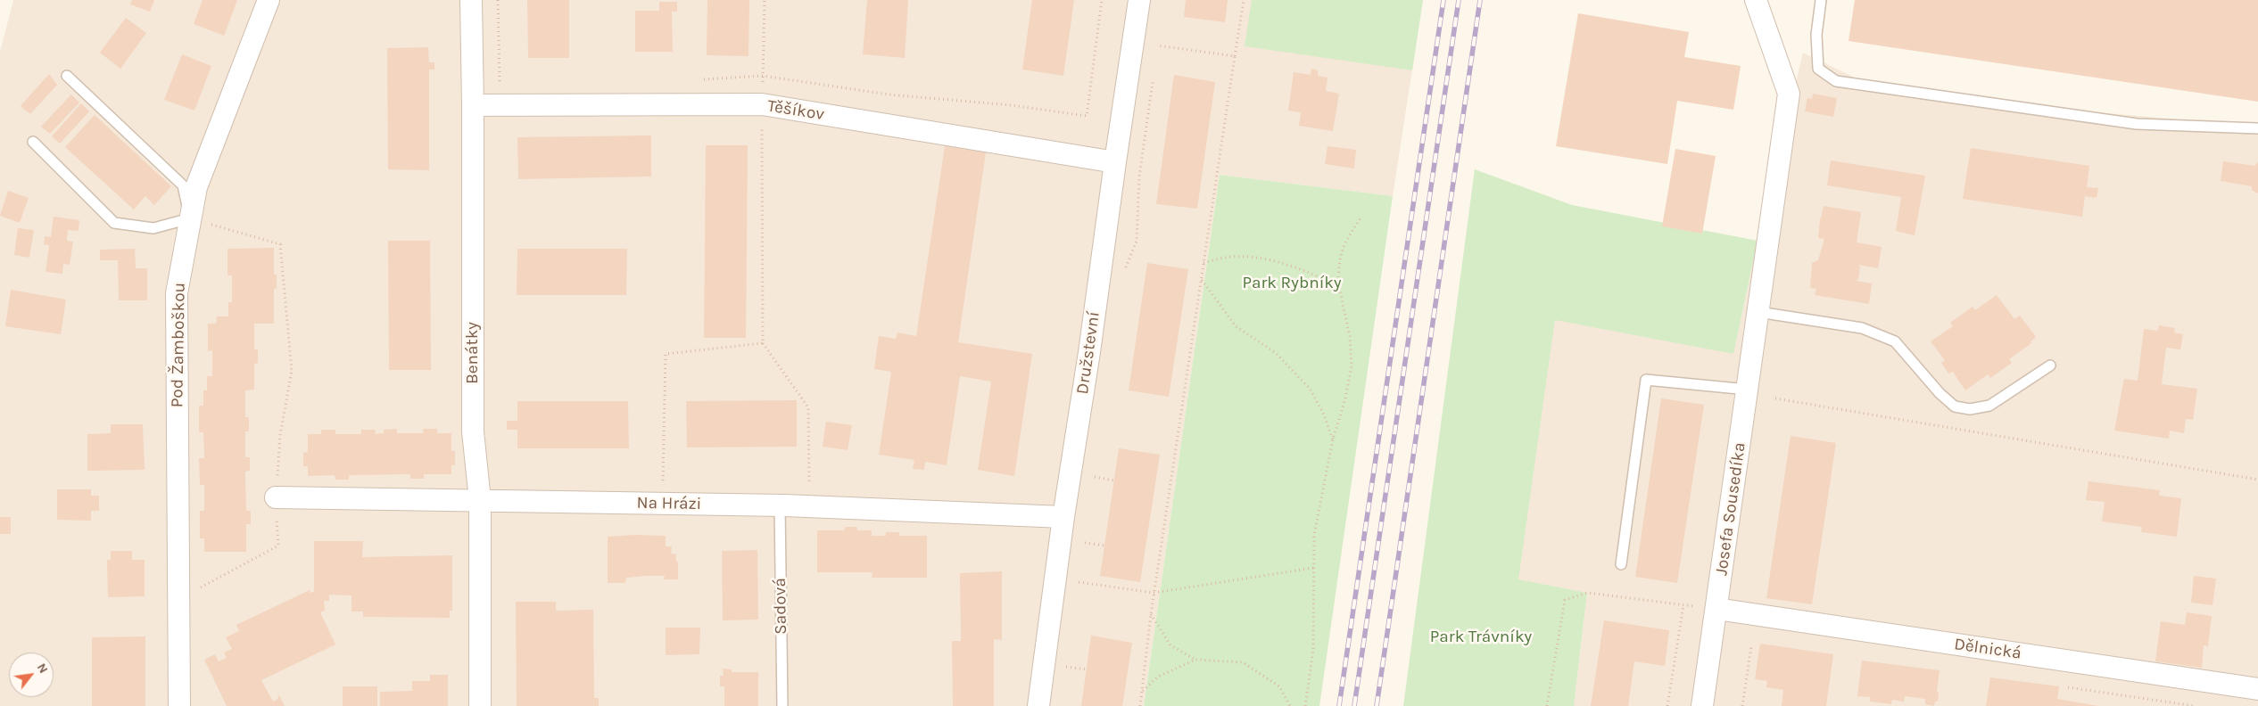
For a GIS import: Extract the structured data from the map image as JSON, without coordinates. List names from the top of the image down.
{
  "streets": {
    "street": [
      "Těšíkov",
      "Pod Žamboškou",
      "Benátky",
      "Družstevní",
      "Na Hrázi",
      "Josefa Sousedíka",
      "Dělnická"
    ],
    "lane": ["Sadová"]
  },
  "crossings": [
    ["Těšíkov", "Benátky"],
    ["Těšíkov", "Družstevní"],
    ["Benátky", "Na Hrázi"],
    ["Družstevní", "Na Hrázi"],
    ["Na Hrázi", "Sadová"],
    ["Josefa Sousedíka", "Dělnická"]
  ],
  "parks": ["Park Rybníky", "Park Trávníky"],
  "north": "top right"
}
